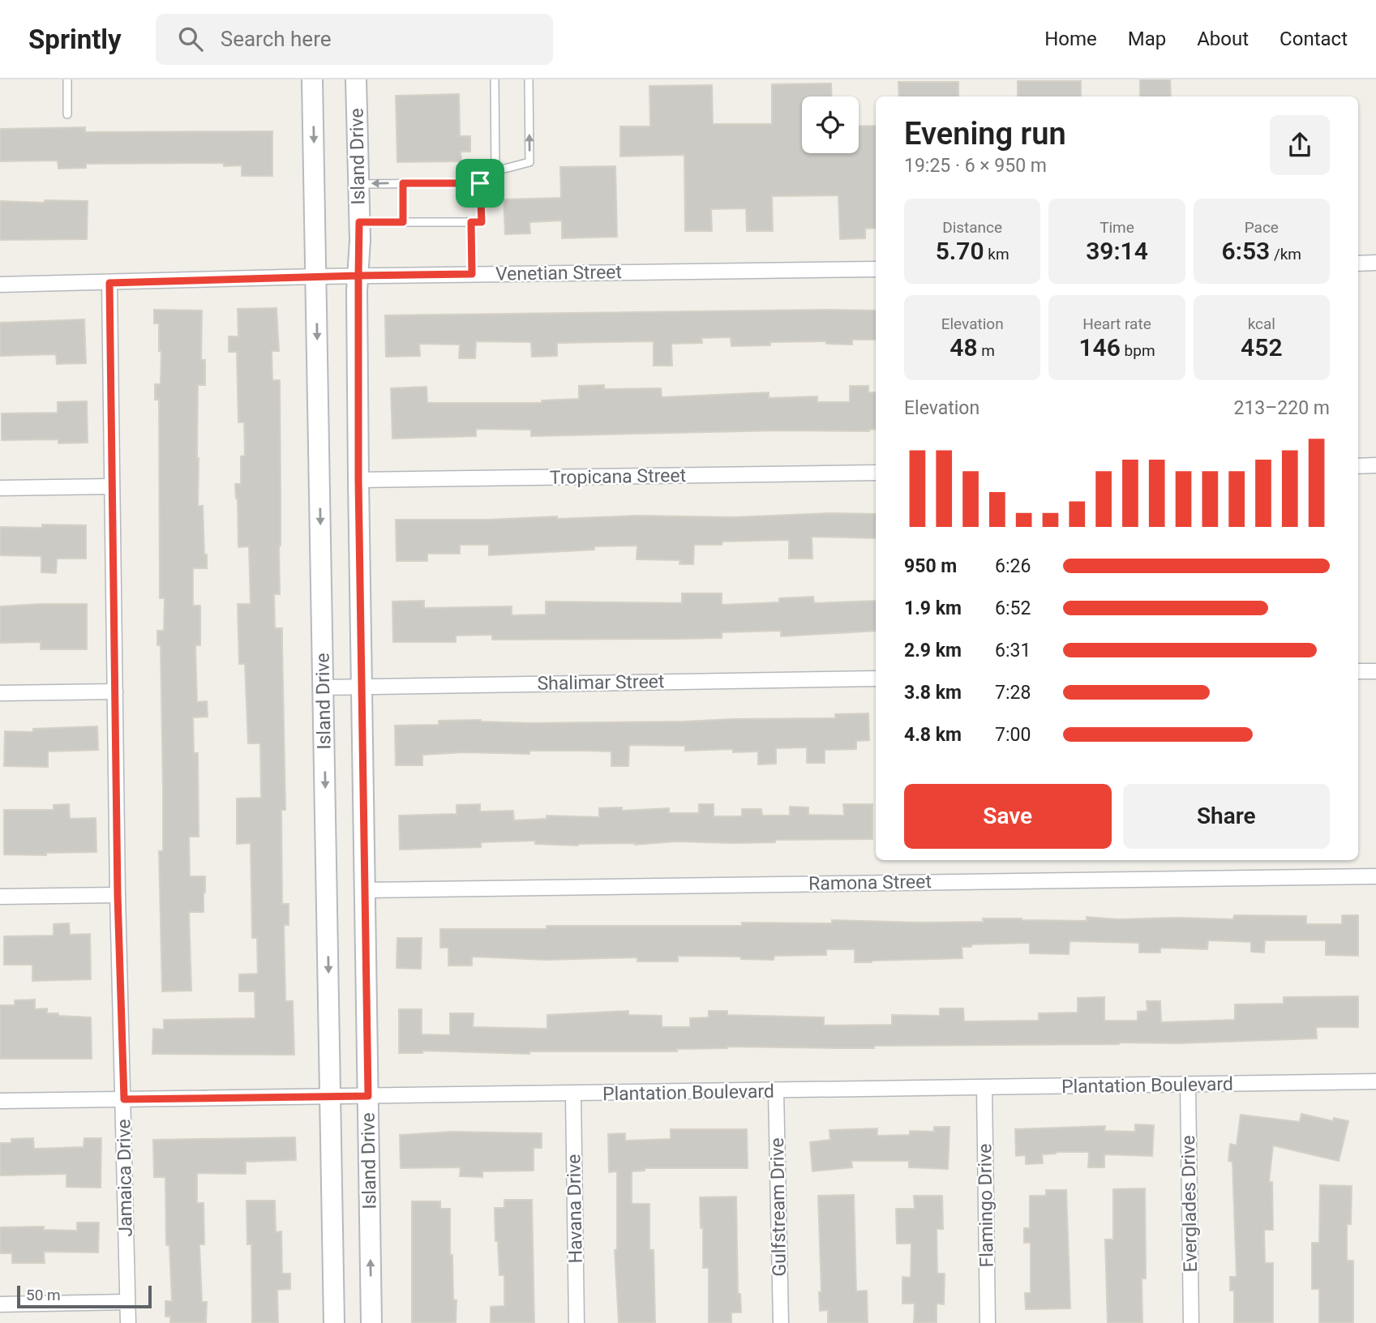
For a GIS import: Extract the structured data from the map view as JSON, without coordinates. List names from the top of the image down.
{
  "streets": {
    "street": [
      "Island Drive",
      "Venetian Street",
      "Tropicana Street",
      "Shalimar Street",
      "Ramona Street",
      "Plantation Boulevard",
      "Jamaica Drive",
      "Everglades Drive",
      "Flamingo Drive",
      "Gulfstream Drive",
      "Havana Drive"
    ]
  },
  "crossings": [
    ["Island Drive", "Venetian Street"],
    ["Island Drive", "Tropicana Street"],
    ["Island Drive", "Shalimar Street"],
    ["Island Drive", "Ramona Street"],
    ["Island Drive", "Plantation Boulevard"],
    ["Venetian Street", "Jamaica Drive"],
    ["Plantation Boulevard", "Jamaica Drive"],
    ["Plantation Boulevard", "Everglades Drive"],
    ["Plantation Boulevard", "Flamingo Drive"],
    ["Plantation Boulevard", "Gulfstream Drive"],
    ["Plantation Boulevard", "Havana Drive"]
  ],
  "scale_bar": "50 m",
  "page": {
    "header": "Sprintly",
    "search": "Search here",
    "nav": [
      "Home",
      "Map",
      "About",
      "Contact"
    ],
    "heading": ["Evening run", "19:25 · 6 × 950 m"],
    "stats": [
      ["Distance", "5.70 km"],
      ["Time", "39:14"],
      ["Pace", "6:53 /km"],
      ["Elevation", "48 m"],
      ["Heart rate", "146 bpm"],
      ["kcal", "452"]
    ],
    "chart": ["Elevation", "213–220 m"],
    "list": [
      {
        "name": "950 m",
        "note": "6:26"
      },
      {
        "name": "1.9 km",
        "note": "6:52"
      },
      {
        "name": "2.9 km",
        "note": "6:31"
      },
      {
        "name": "3.8 km",
        "note": "7:28"
      },
      {
        "name": "4.8 km",
        "note": "7:00"
      }
    ],
    "buttons": ["Save", "Share"],
    "scale": "50 m"
  }
}
